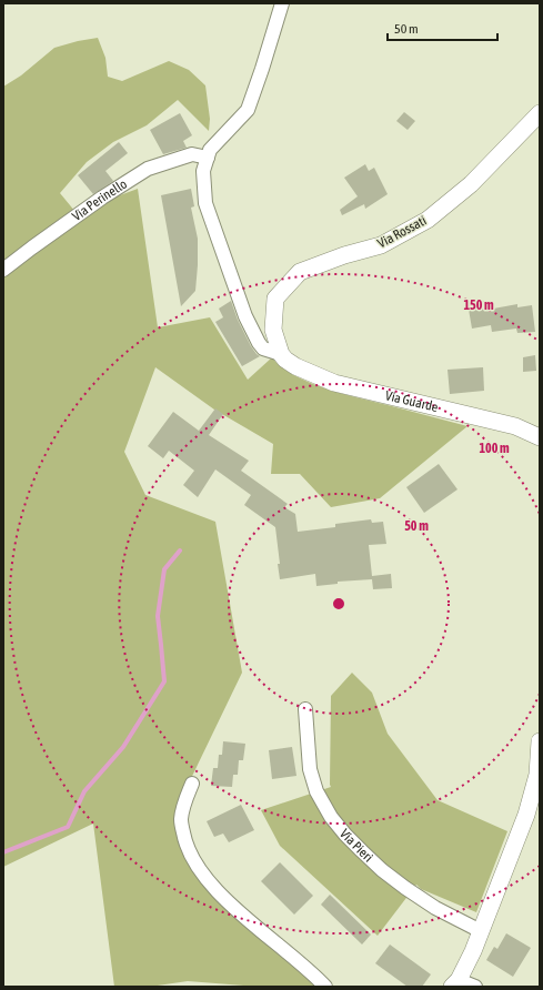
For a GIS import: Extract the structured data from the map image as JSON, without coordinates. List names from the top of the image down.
{
  "streets": {
    "street": [
      "Via Perinello",
      "Via Rossati",
      "Via Guarde",
      "Via Pieri"
    ]
  },
  "crossings": [
    ["Via Rossati", "Via Guarde"]
  ],
  "scale_bar": "50 m",
  "rings": ["150 m", "100 m", "50 m"]
}
